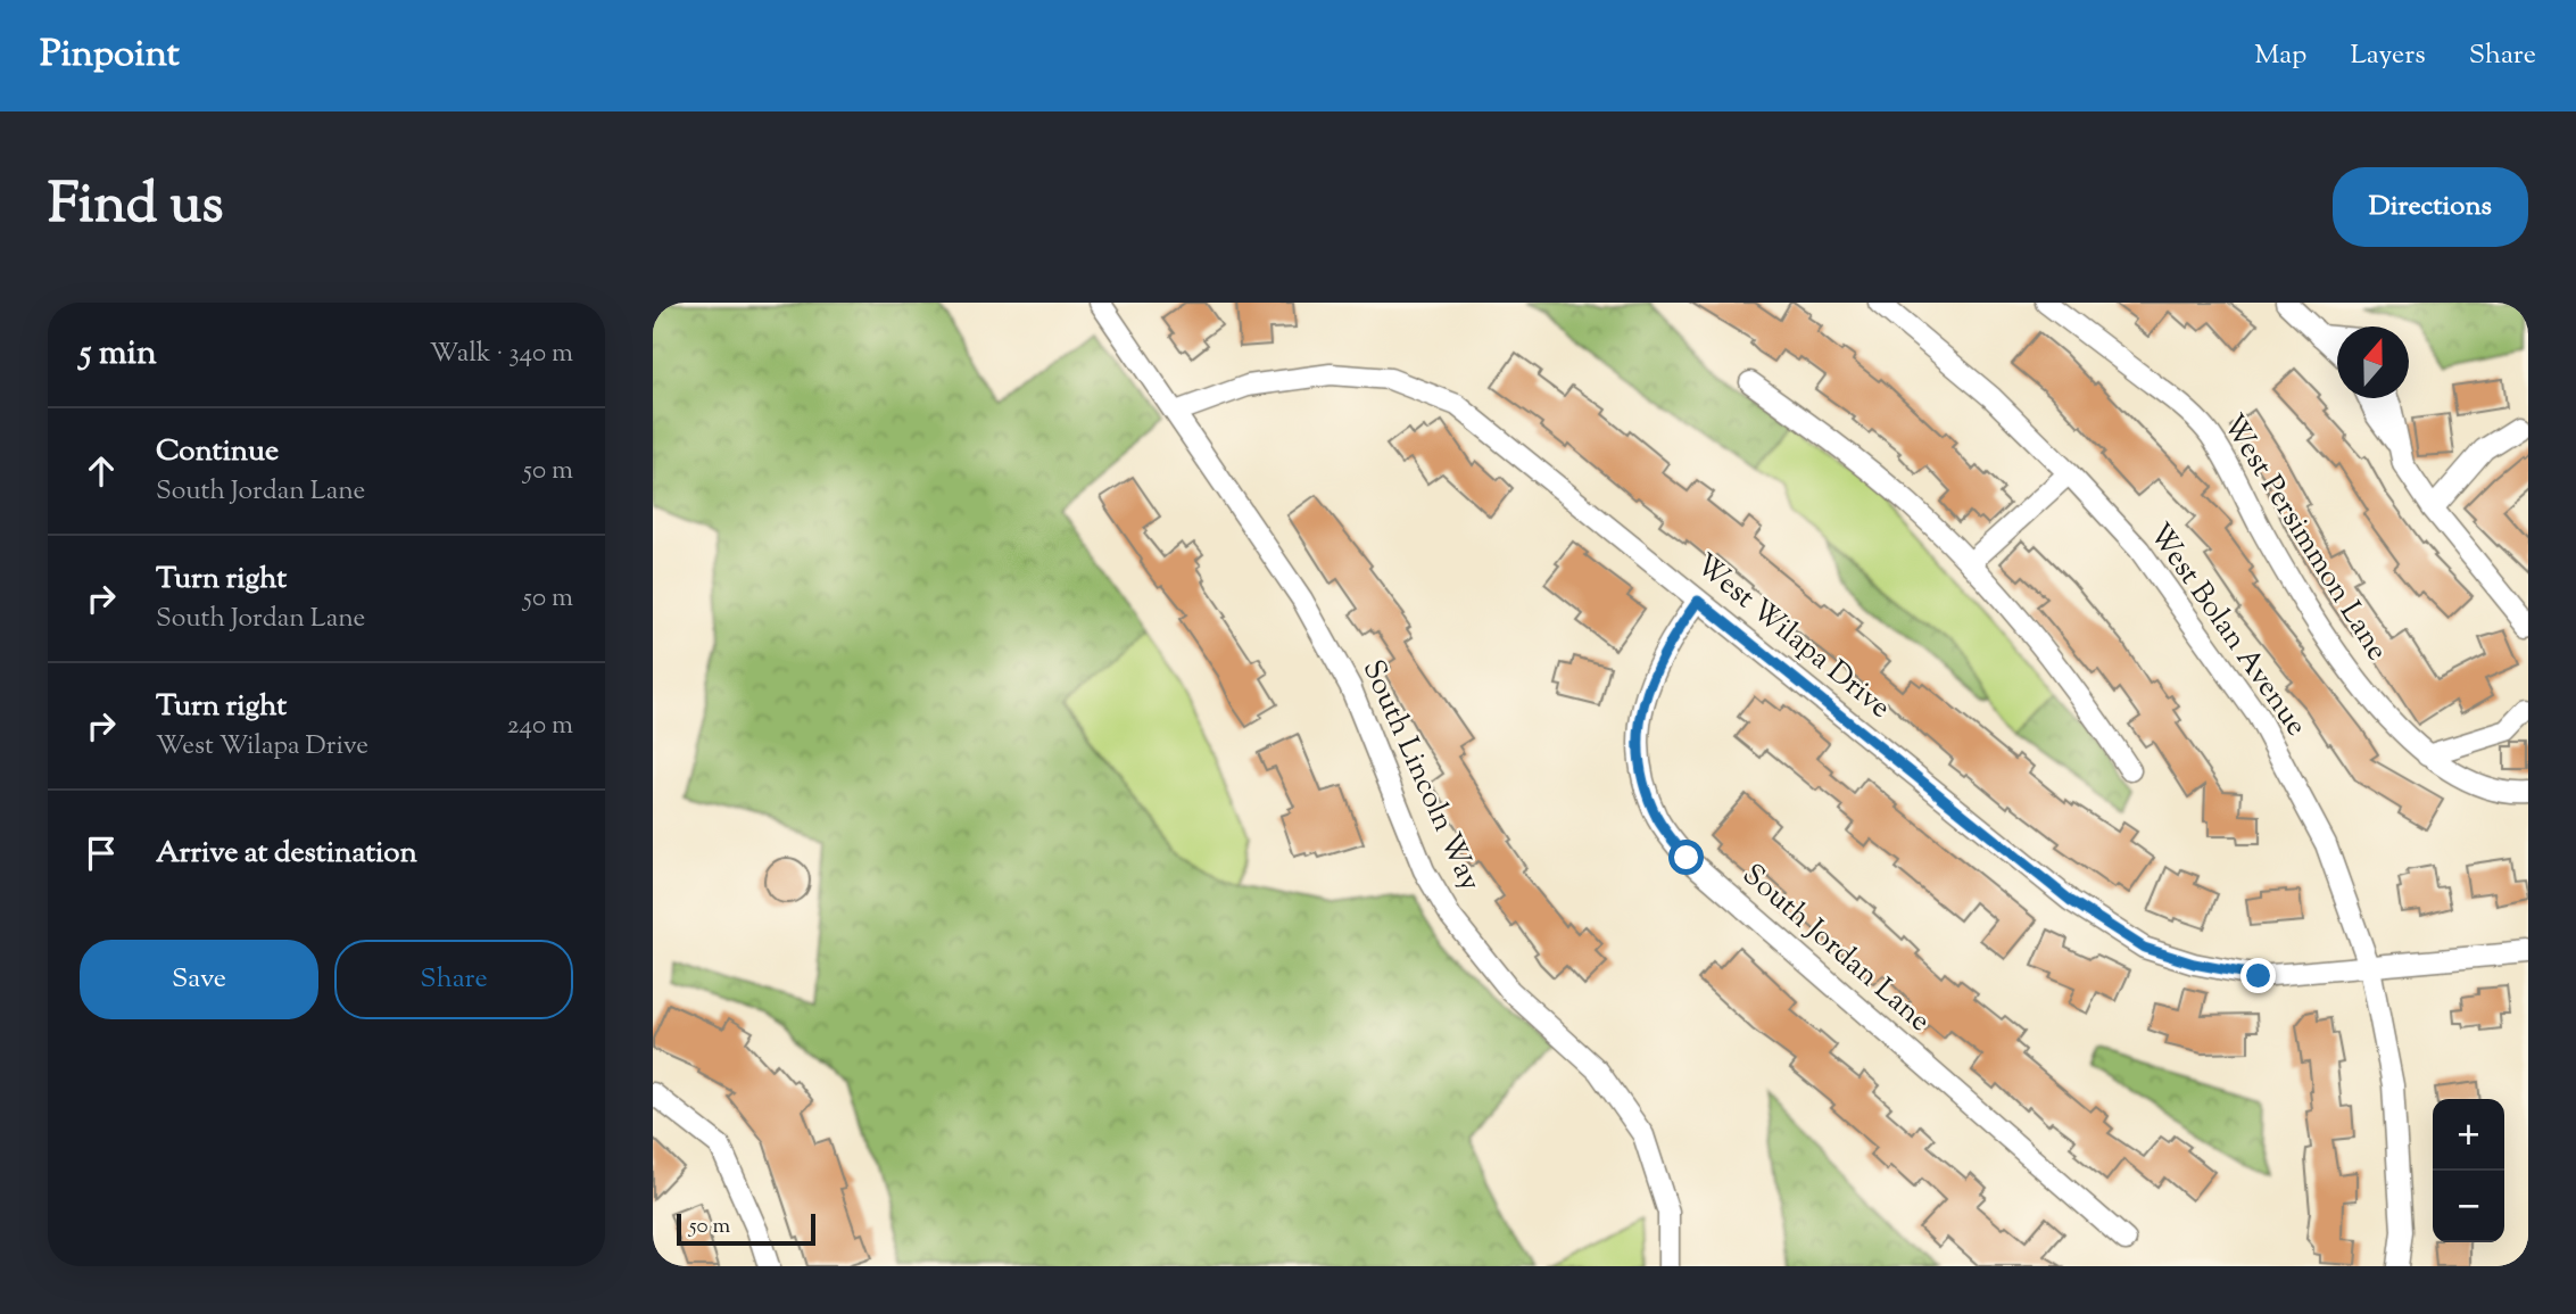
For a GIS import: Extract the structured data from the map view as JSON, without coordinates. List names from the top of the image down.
{
  "streets": {
    "street": [
      "West Persimmon Lane",
      "West Bolan Avenue",
      "West Wilapa Drive",
      "South Lincoln Way",
      "South Jordan Lane"
    ]
  },
  "crossings": [
    ["West Bolan Avenue", "West Wilapa Drive"],
    ["West Wilapa Drive", "South Lincoln Way"],
    ["West Wilapa Drive", "South Jordan Lane"]
  ],
  "scale_bar": "50 m",
  "north": "top",
  "page": {
    "header": "Pinpoint",
    "nav": ["Map", "Layers", "Share"],
    "title": "Find us",
    "buttons": [
      "Directions",
      ["Save", "Share"]
    ],
    "heading": ["5 min", "Walk · 340 m"],
    "list": [
      ["Continue", "South Jordan Lane", "50 m"],
      ["Turn right", "South Jordan Lane", "50 m"],
      ["Turn right", "West Wilapa Drive", "240 m"],
      "Arrive at destination"
    ],
    "map_buttons": ["+", "−"],
    "scale": "50 m"
  }
}
